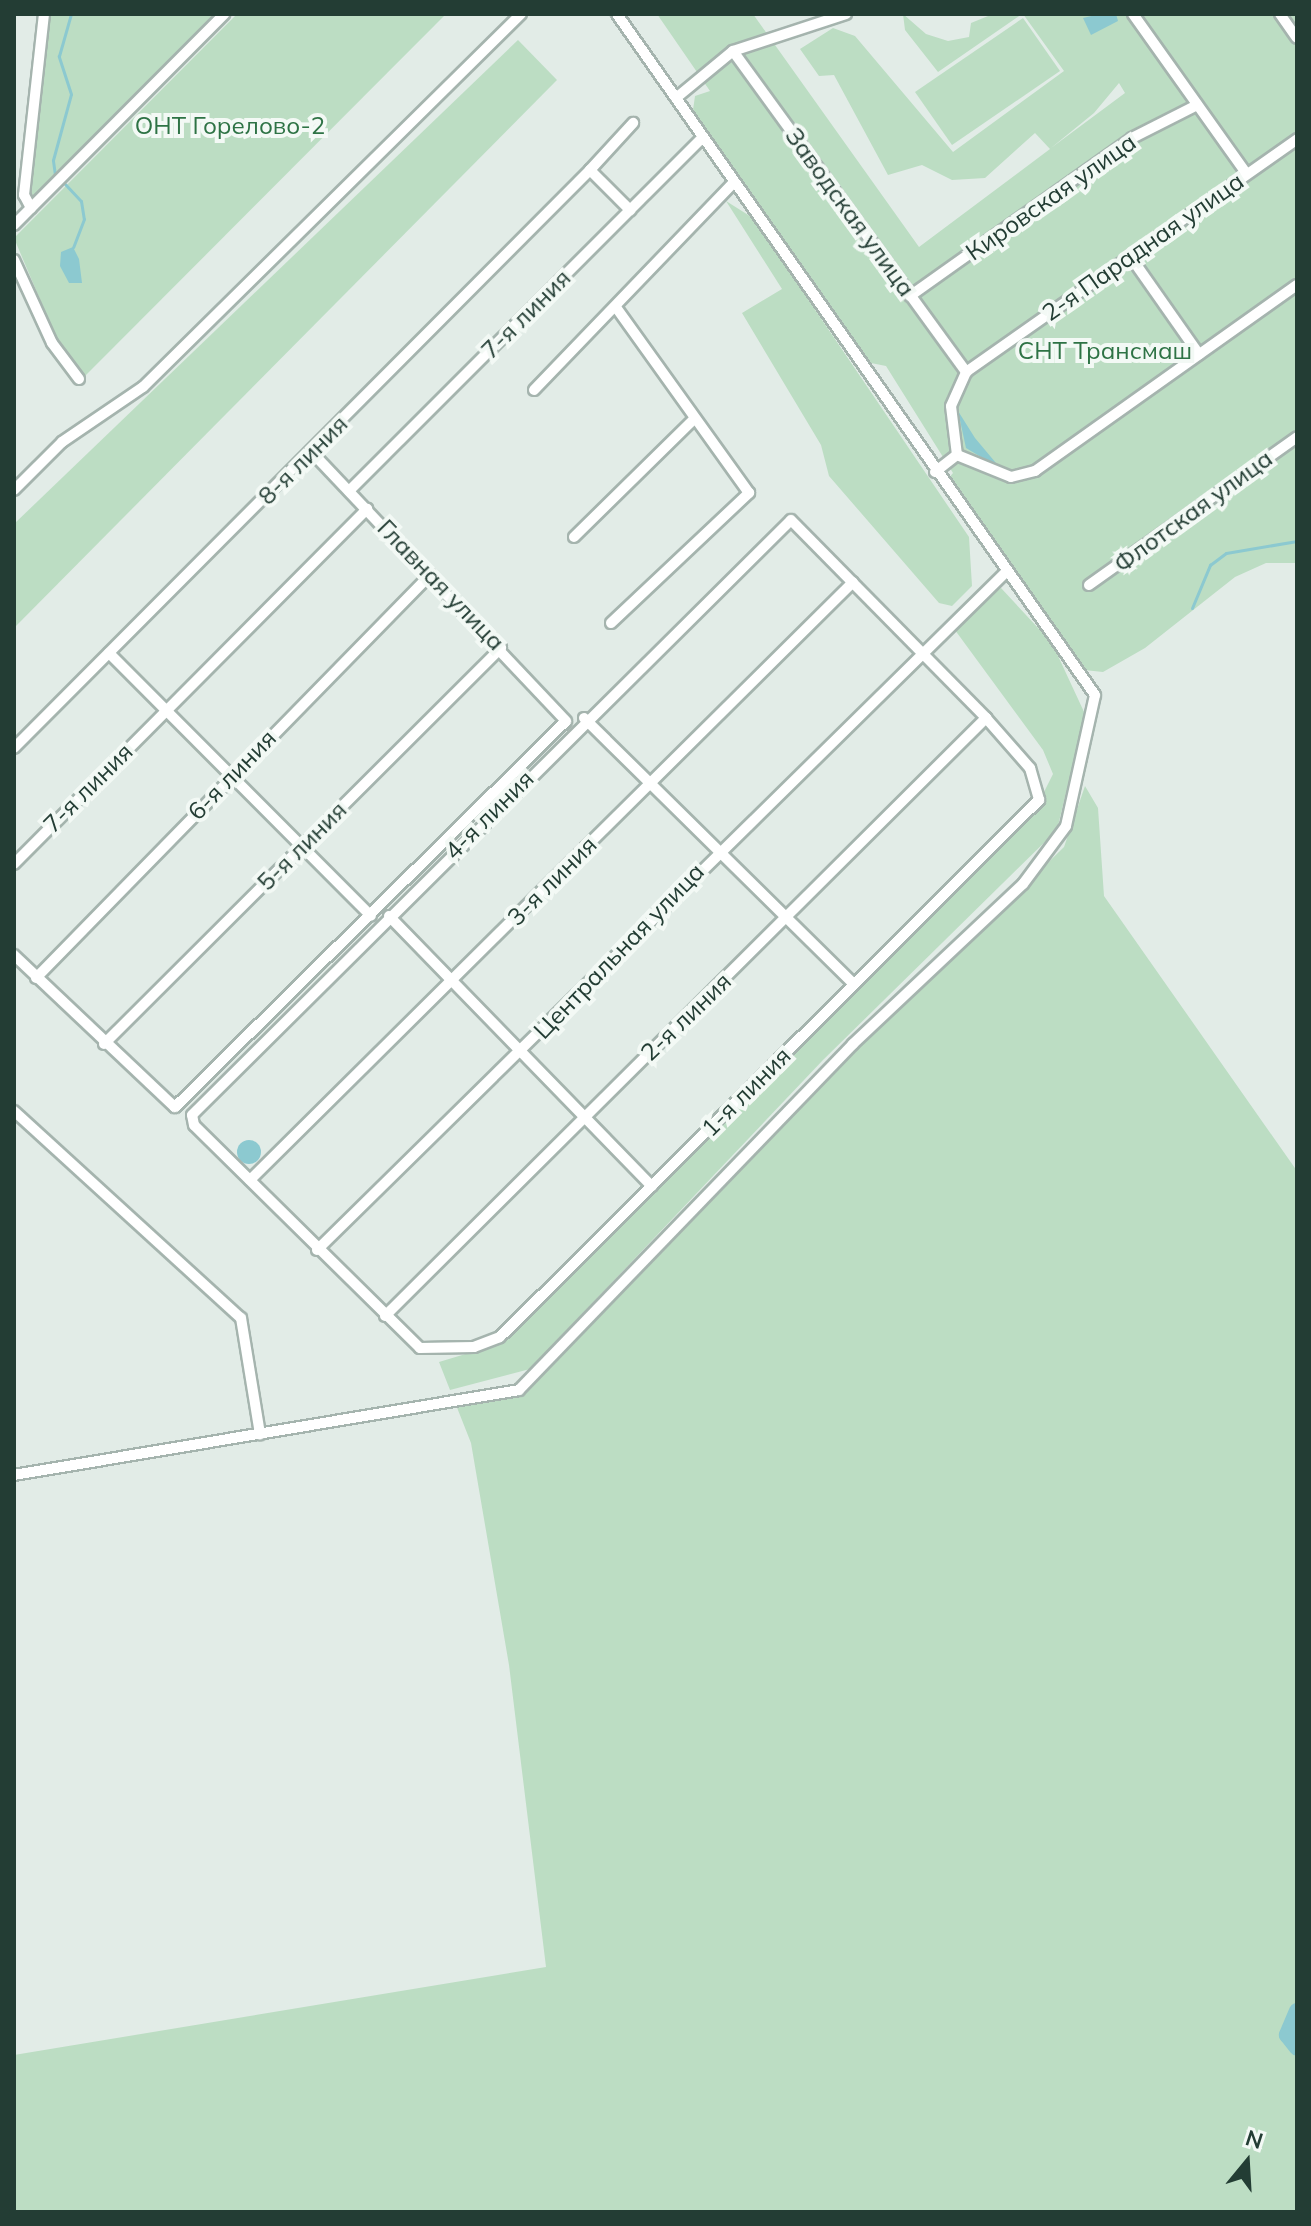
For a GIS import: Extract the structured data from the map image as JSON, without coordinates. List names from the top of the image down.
{
  "streets": {
    "street": [
      "Кировская улица",
      "Заводская улица",
      "2-я Парадная улица",
      "7-я линия",
      "8-я линия",
      "Флотская улица",
      "Главная улица",
      "6-я линия",
      "4-я линия",
      "5-я линия",
      "3-я линия",
      "Центральная улица",
      "2-я линия",
      "1-я линия"
    ]
  },
  "crossings": [
    ["Кировская улица", "Заводская улица"],
    ["Заводская улица", "2-я Парадная улица"],
    ["7-я линия", "Главная улица"],
    ["8-я линия", "Главная улица"],
    ["Главная улица", "6-я линия"],
    ["Главная улица", "5-я линия"],
    ["4-я линия", "3-я линия"],
    ["2-я линия", "1-я линия"]
  ],
  "parks": ["ОНТ Горелово-2", "СНТ Трансмаш"],
  "north": "top"
}
